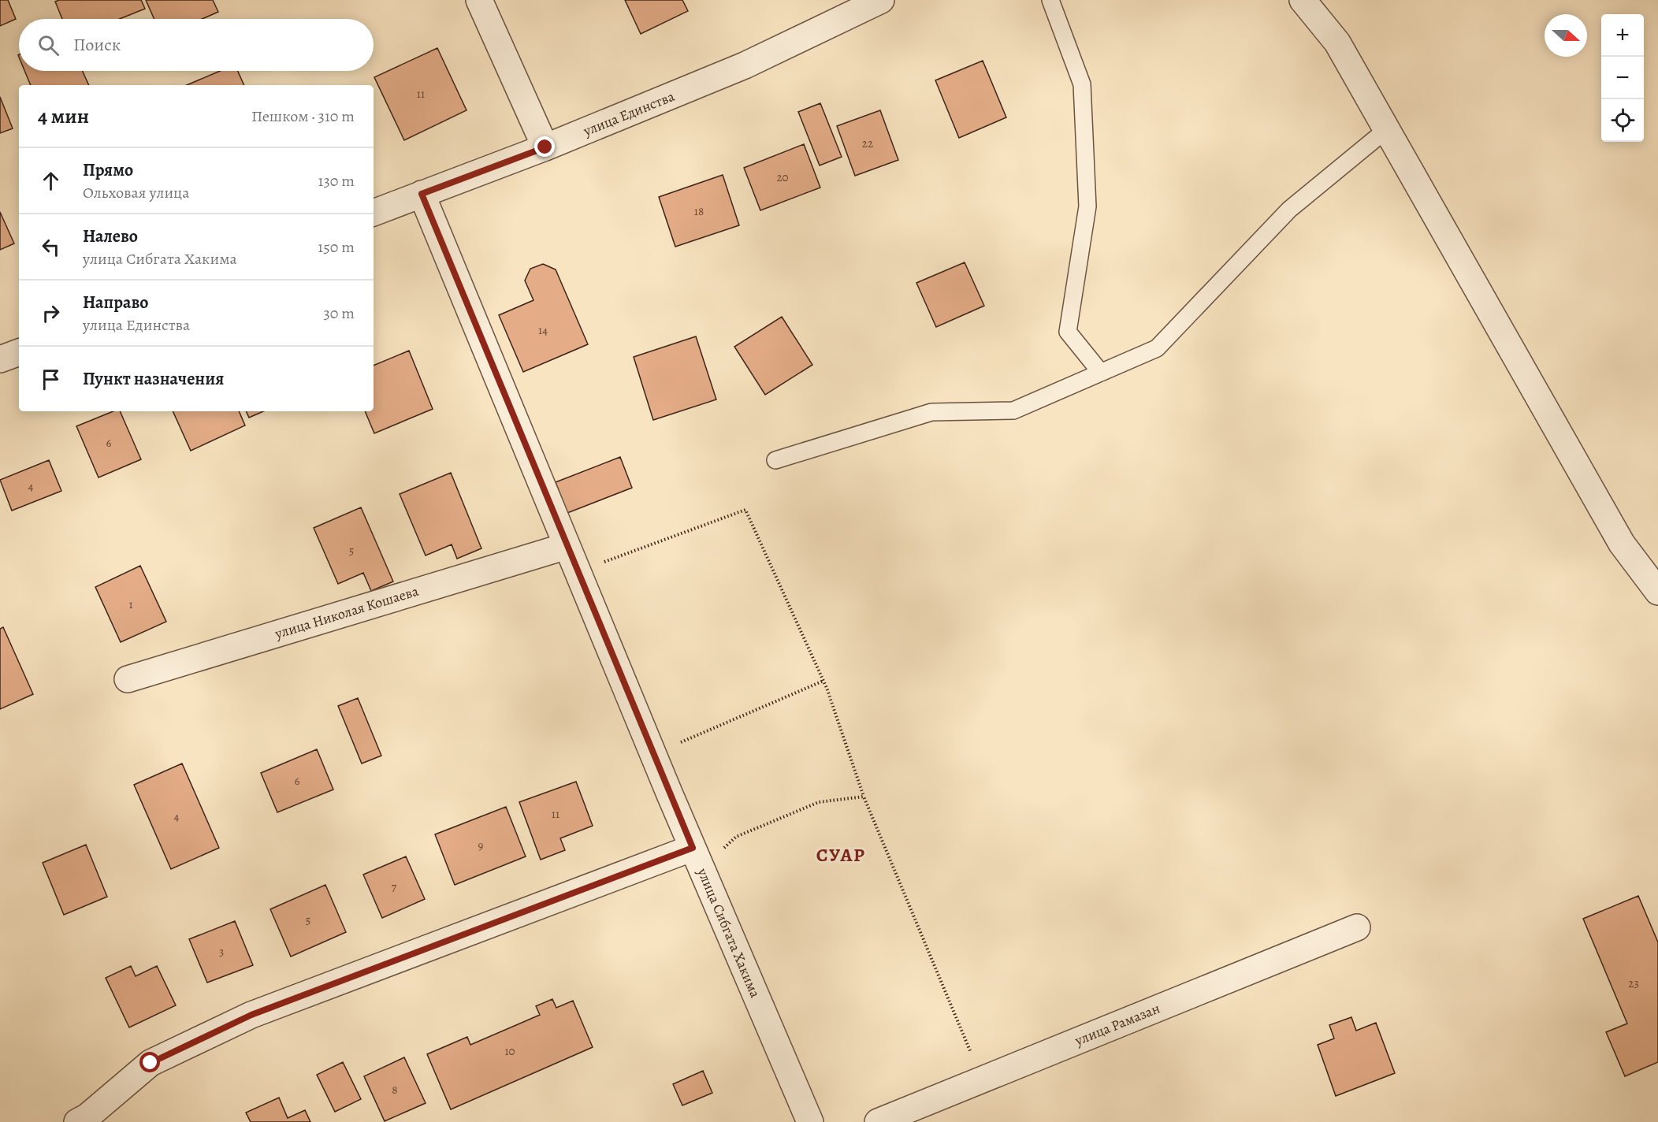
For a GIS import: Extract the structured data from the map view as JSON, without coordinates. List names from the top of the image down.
{
  "streets": {
    "street": [
      "улица Единства",
      "улица Николая Кошаева",
      "улица Сибгата Хакима",
      "улица Рамазан"
    ]
  },
  "crossings": [
    ["улица Единства", "улица Сибгата Хакима"],
    ["улица Николая Кошаева", "улица Сибгата Хакима"]
  ],
  "districts": ["СУАР"],
  "house_numbers": [
    "11",
    "22",
    "20",
    "18",
    "14",
    "6",
    "4",
    "5",
    "1",
    "6",
    "11",
    "4",
    "9",
    "7",
    "5",
    "3",
    "23",
    "10",
    "8"
  ],
  "north": "right",
  "page": {
    "map_buttons": ["+", "−"],
    "search": "Поиск",
    "heading": ["4 мин", "Пешком · 310 m"],
    "list": [
      ["Прямо", "Ольховая улица", "130 m"],
      ["Налево", "улица Сибгата Хакима", "150 m"],
      ["Направо", "улица Единства", "30 m"],
      "Пункт назначения"
    ]
  }
}
